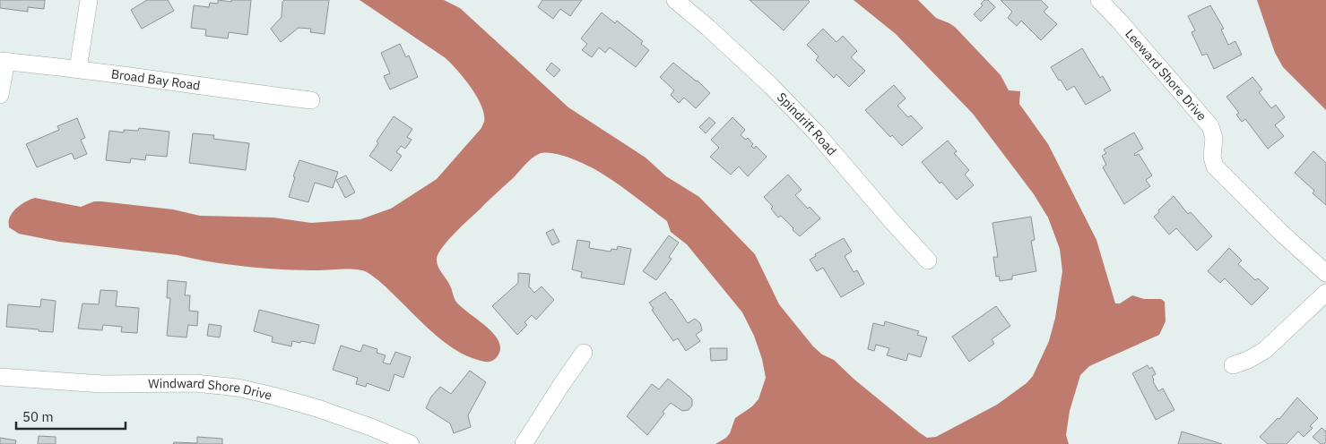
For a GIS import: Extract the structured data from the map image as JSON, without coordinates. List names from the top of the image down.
{
  "streets": {
    "street": [
      "Leeward Shore Drive",
      "Broad Bay Road",
      "Spindrift Road",
      "Windward Shore Drive"
    ]
  },
  "scale_bar": "50 m"
}
